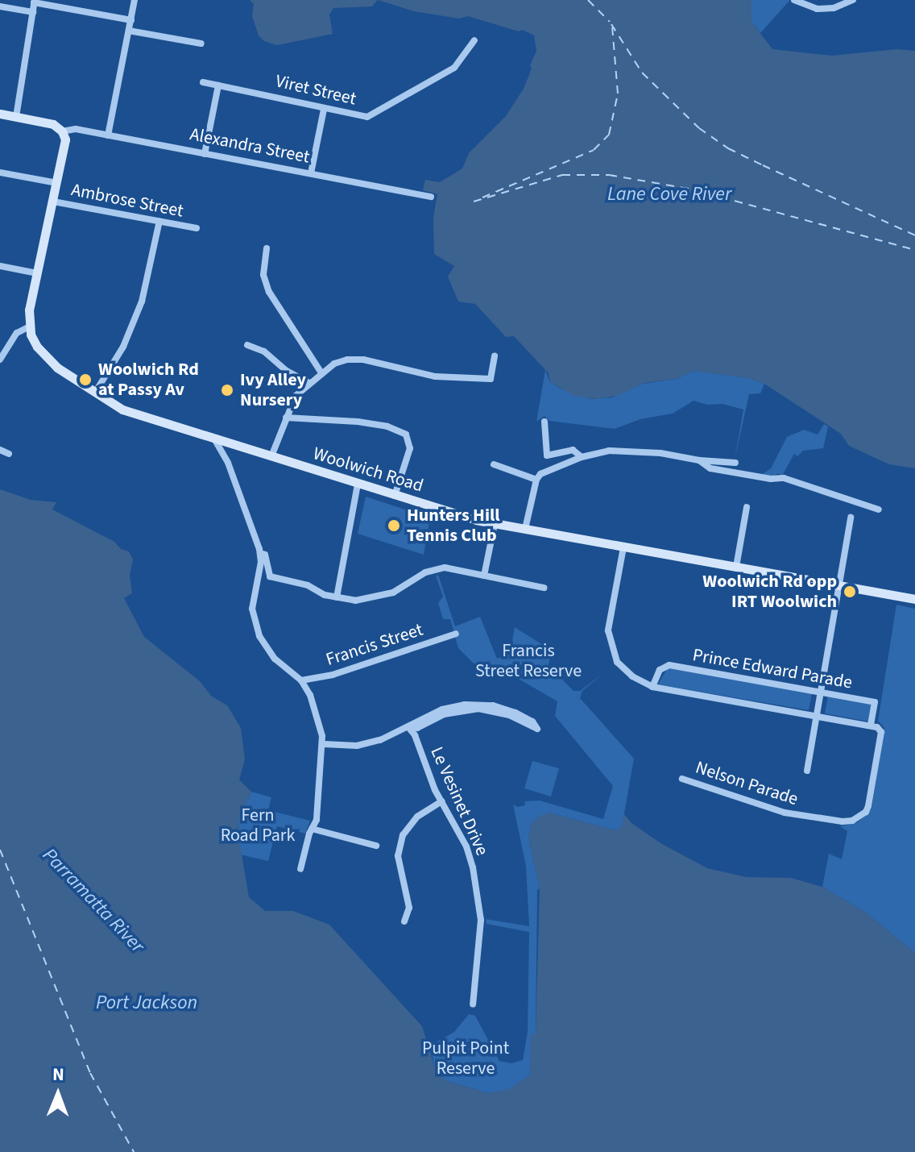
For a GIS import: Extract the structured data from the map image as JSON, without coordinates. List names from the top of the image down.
{
  "streets": {
    "street": [
      "Viret Street",
      "Alexandra Street",
      "Ambrose Street",
      "Woolwich Road",
      "Francis Street",
      "Prince Edward Parade",
      "Nelson Parade",
      "Le Vesinet Drive"
    ]
  },
  "crossings": [
    ["Prince Edward Parade", "Nelson Parade"]
  ],
  "water": ["Lane Cove River", "Parramatta River", "Port Jackson"],
  "parks": ["Francis Street Reserve", "Fern Road Park", "Pulpit Point Reserve"],
  "places": [
    "Woolwich Rd at Passy Av",
    "Ivy Alley Nursery",
    "Hunters Hill Tennis Club",
    "Woolwich Rd opp IRT Woolwich"
  ],
  "north": "top"
}
